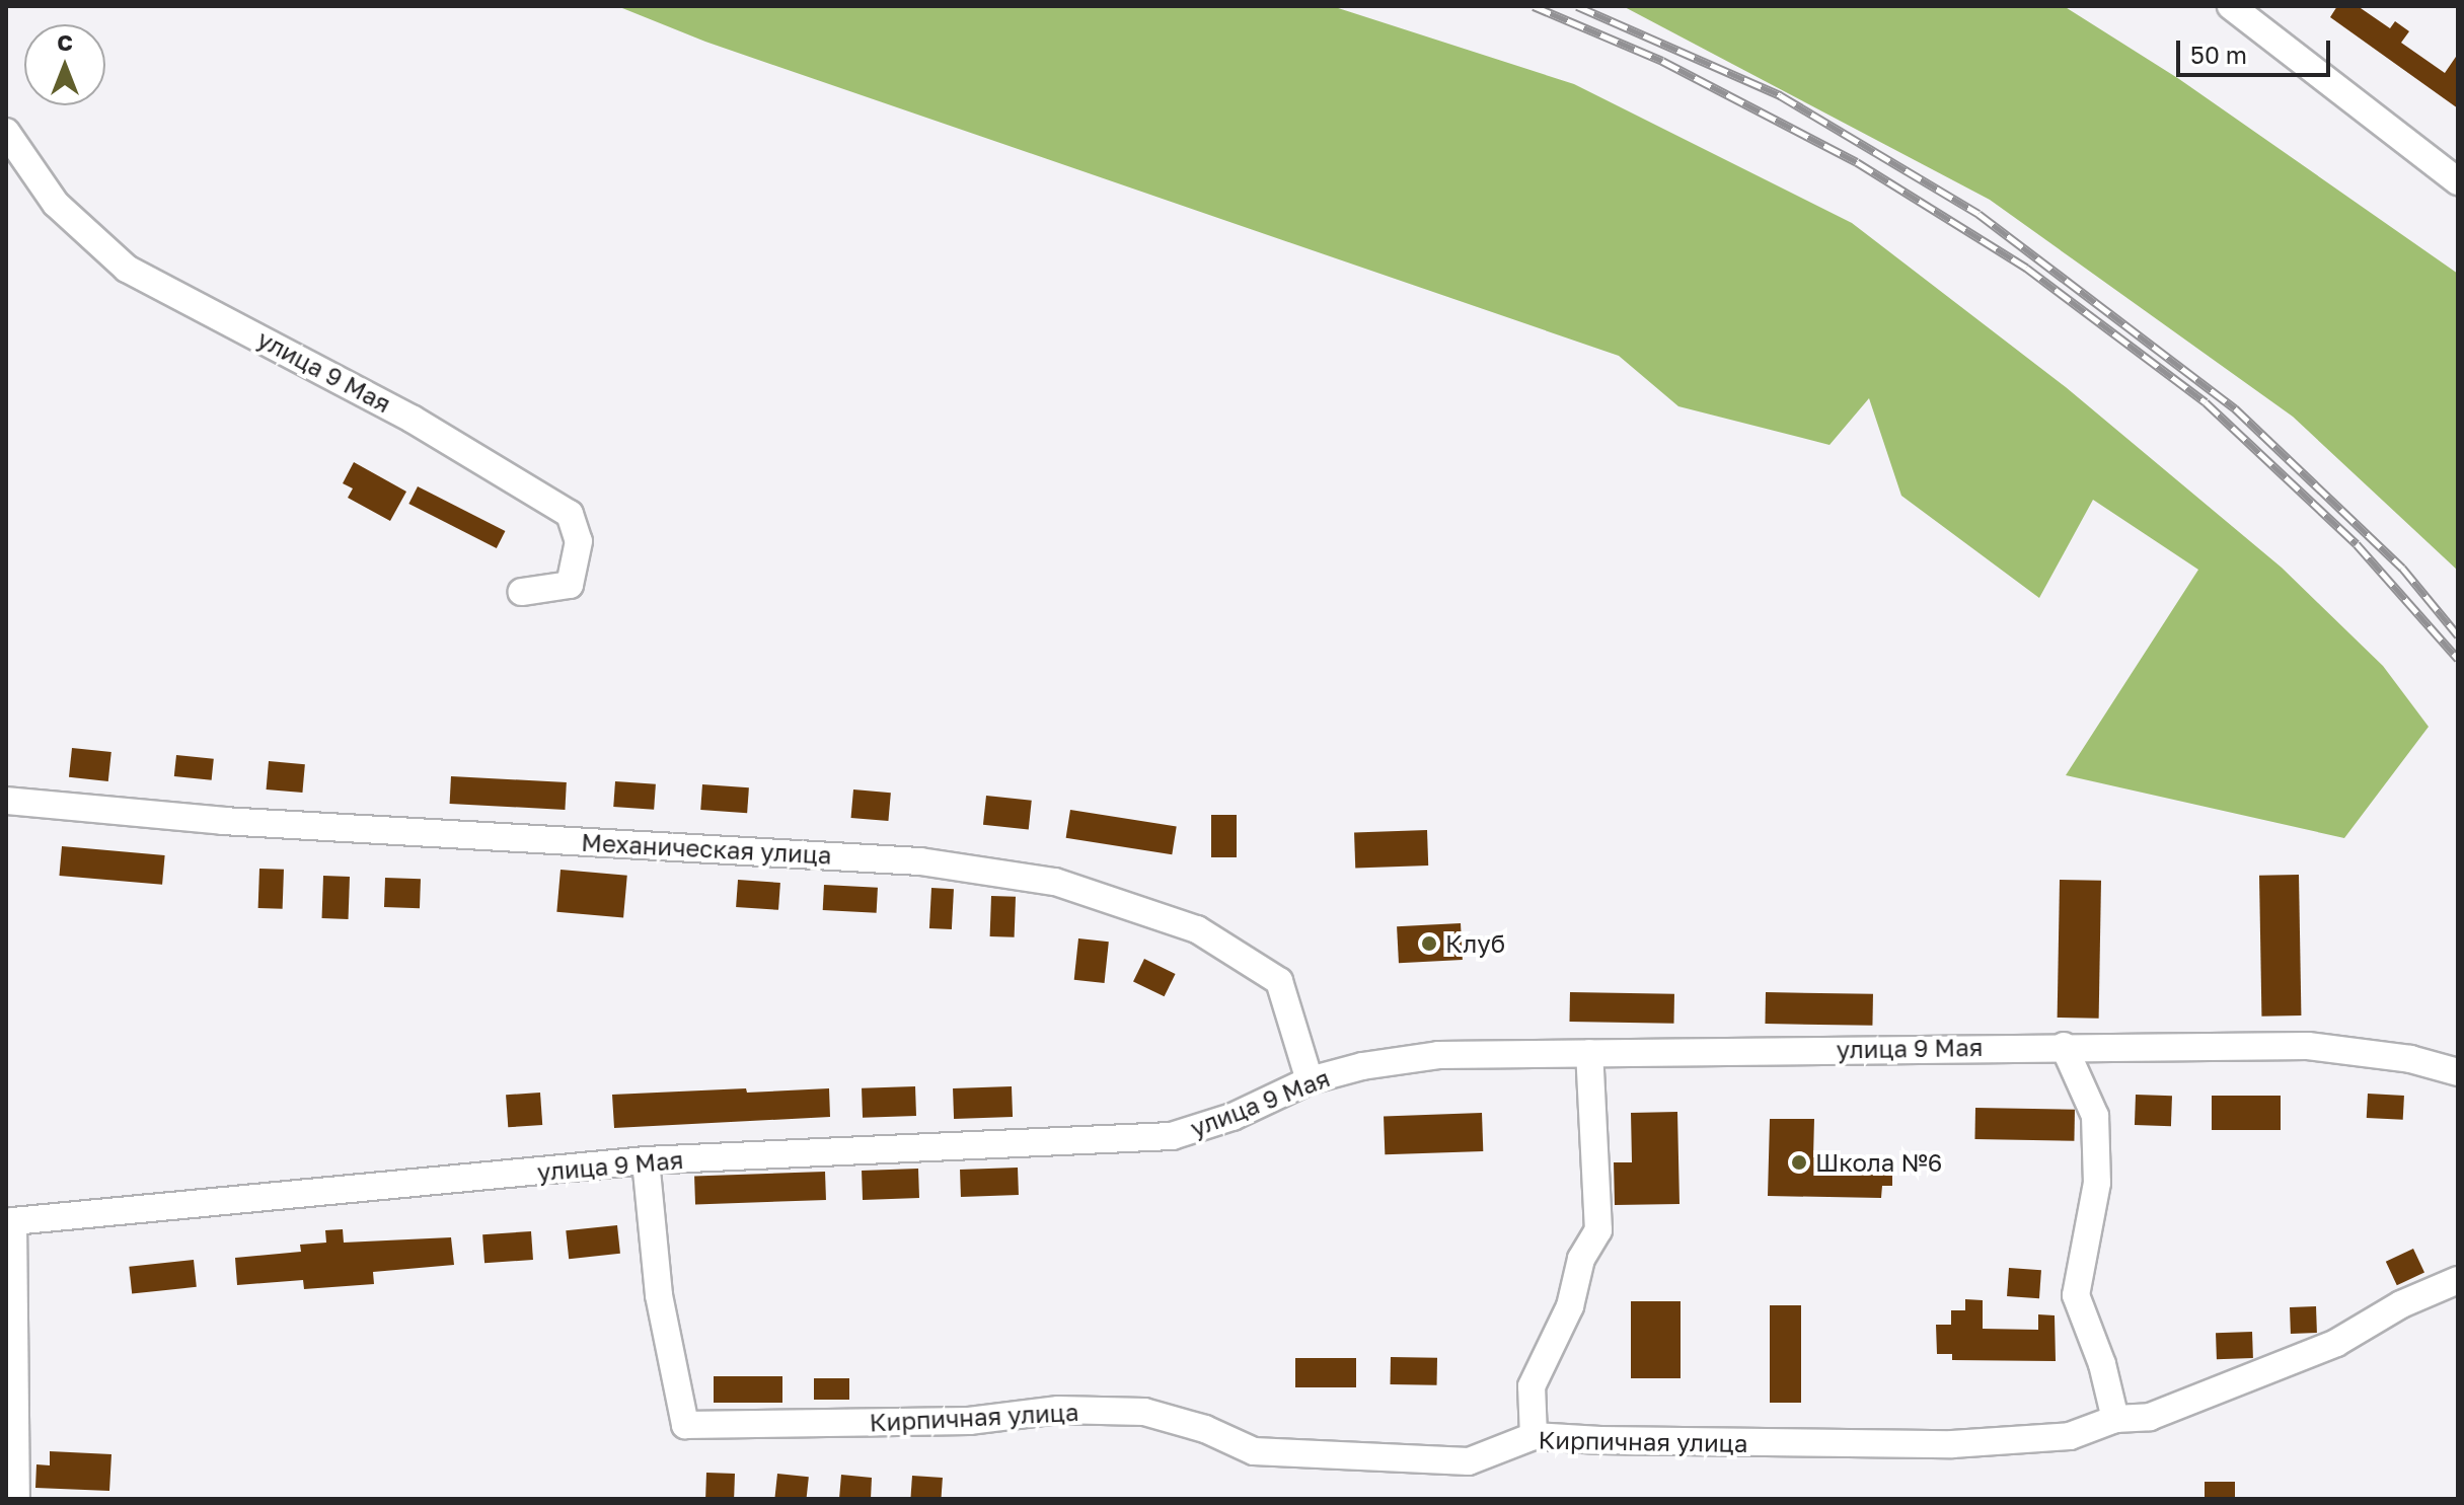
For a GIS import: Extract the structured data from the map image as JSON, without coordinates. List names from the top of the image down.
{
  "streets": {
    "street": ["улица 9 Мая", "Механическая улица", "Кирпичная улица"]
  },
  "crossings": [
    ["улица 9 Мая", "Механическая улица"],
    ["улица 9 Мая", "Кирпичная улица"]
  ],
  "places": ["Клуб", "Школа №6"],
  "scale_bar": "50 m",
  "north": "top"
}
